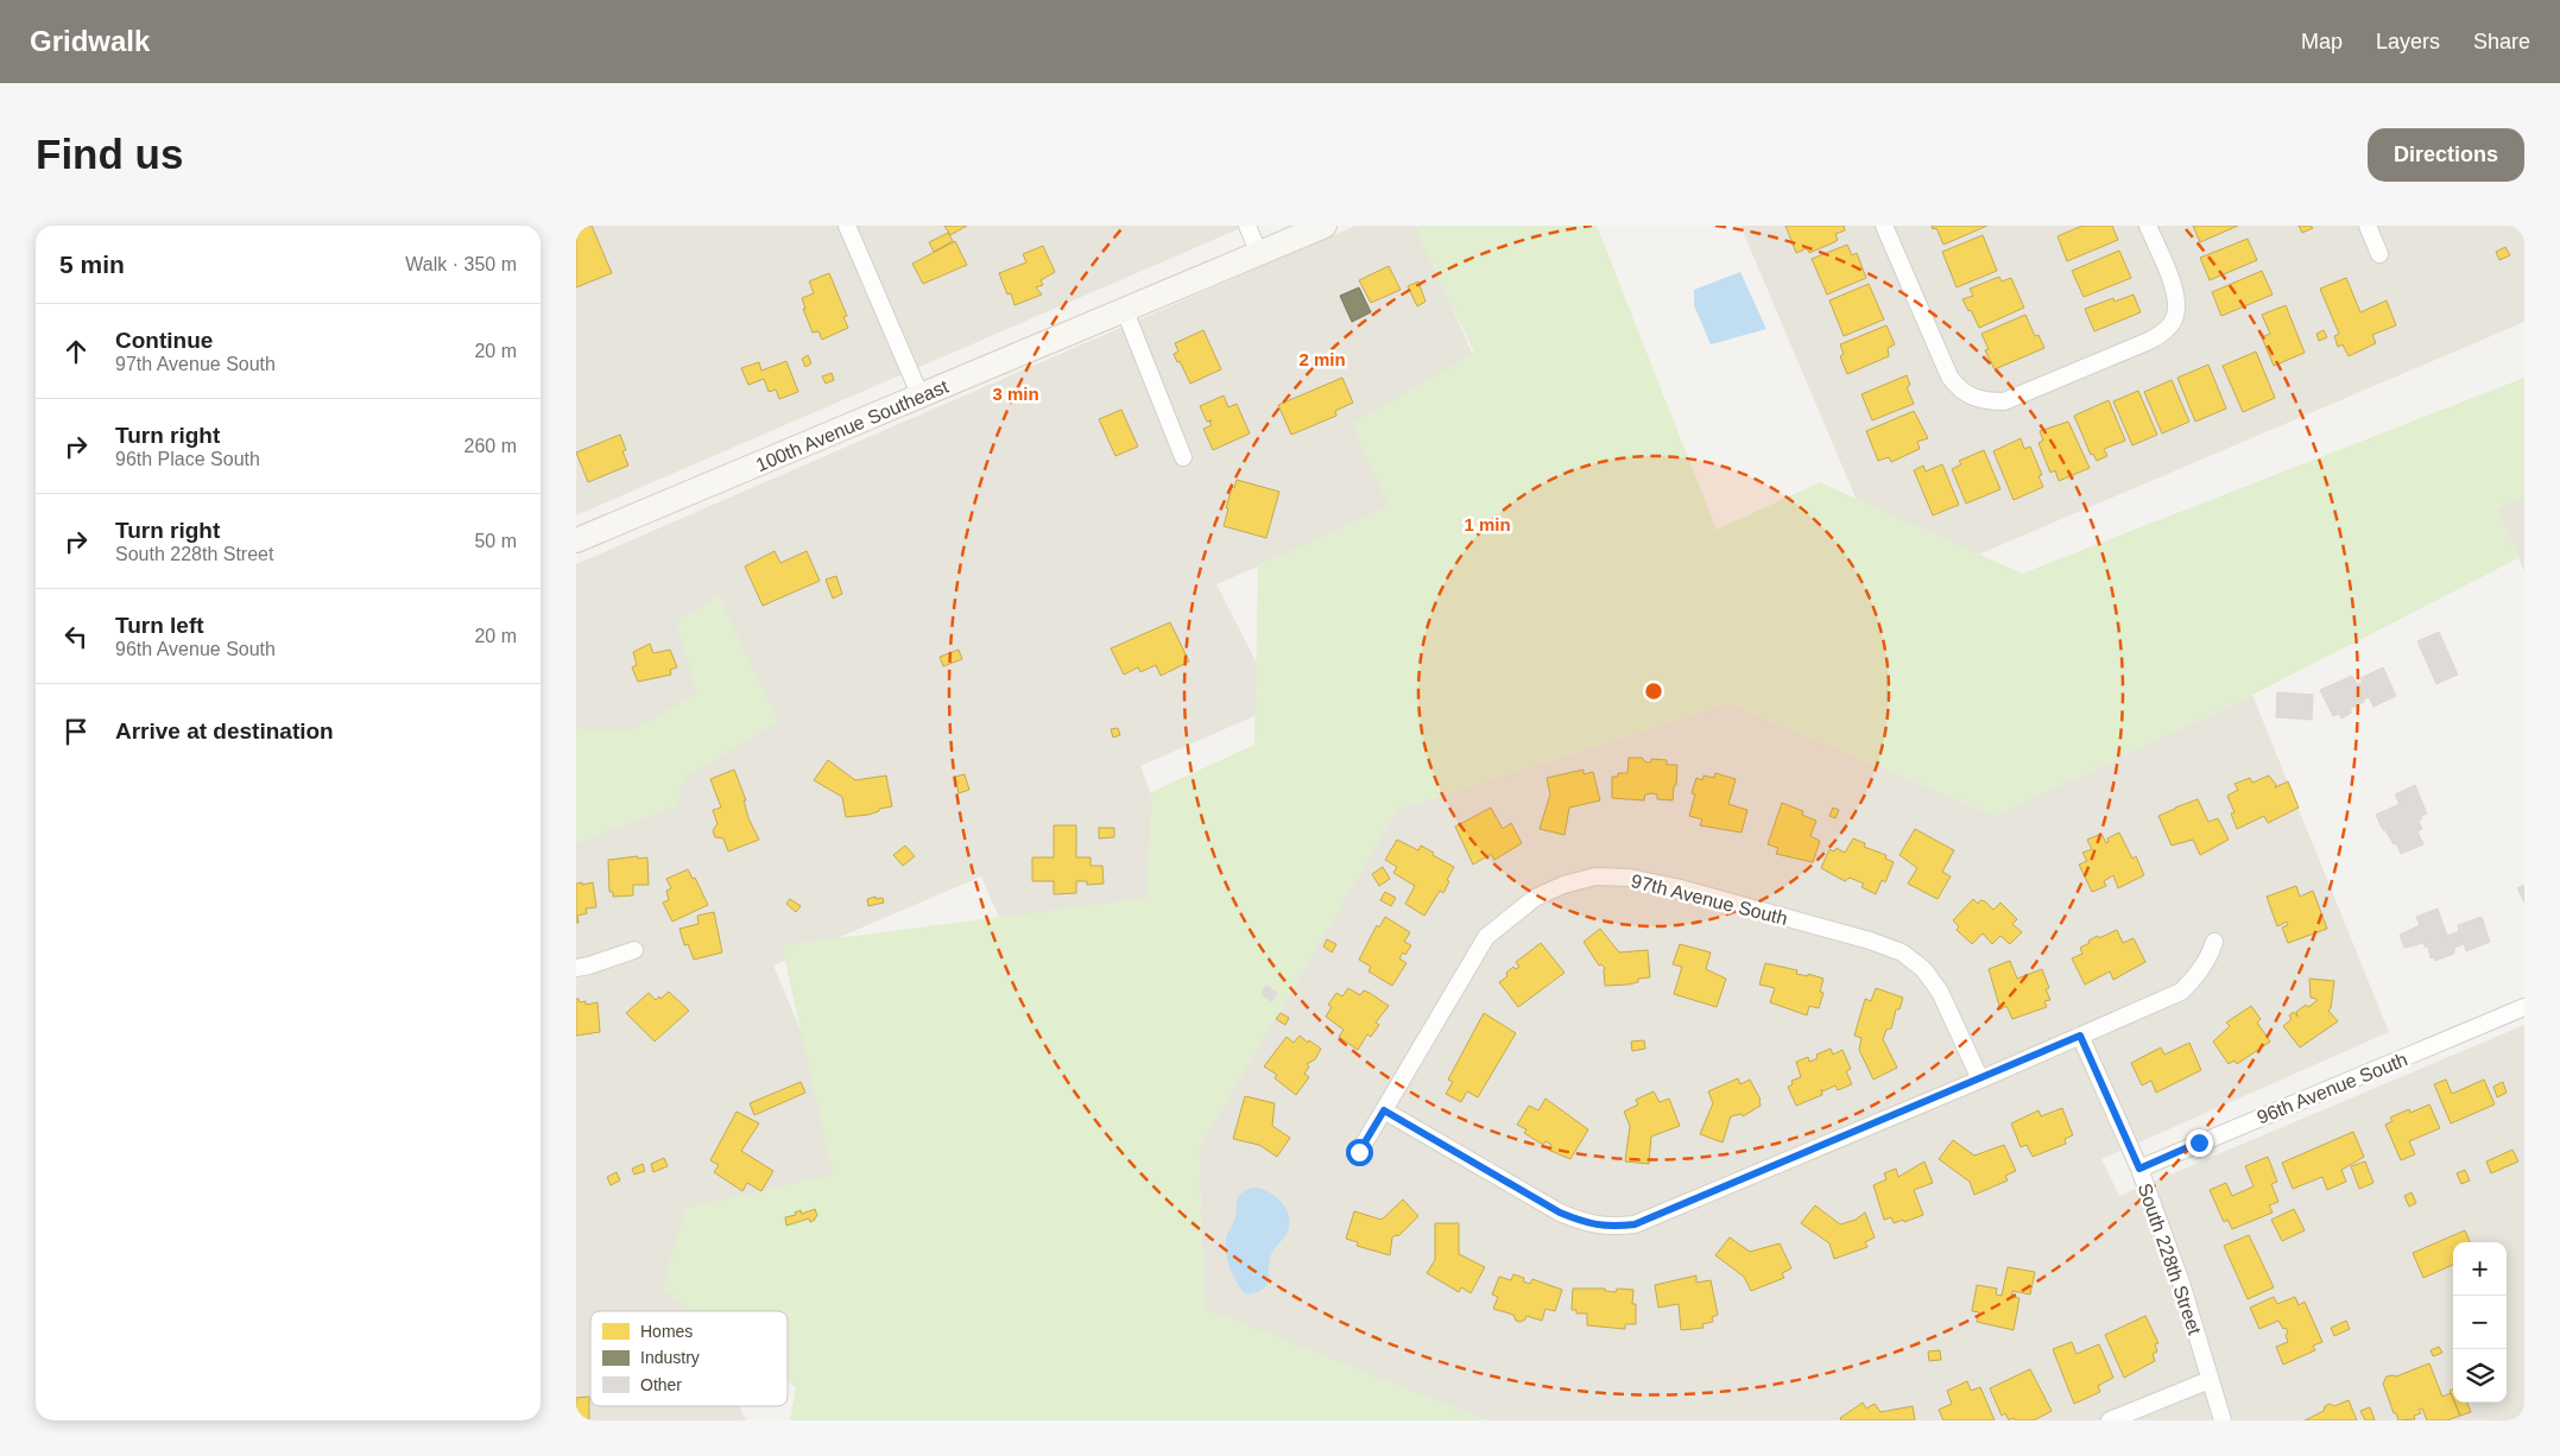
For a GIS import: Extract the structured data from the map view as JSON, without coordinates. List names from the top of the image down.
{
  "streets": {
    "street": [
      "100th Avenue Southeast",
      "97th Avenue South",
      "96th Avenue South",
      "South 228th Street"
    ]
  },
  "crossings": [
    ["96th Avenue South", "South 228th Street"]
  ],
  "legend": ["Homes", "Industry", "Other"],
  "page": {
    "header": "Gridwalk",
    "nav": ["Map", "Layers", "Share"],
    "buttons": "Directions",
    "title": "Find us",
    "heading": ["5 min", "Walk · 350 m"],
    "list": [
      ["Continue", "97th Avenue South", "20 m"],
      ["Turn right", "96th Place South", "260 m"],
      ["Turn right", "South 228th Street", "50 m"],
      ["Turn left", "96th Avenue South", "20 m"],
      "Arrive at destination"
    ],
    "map_buttons": ["+", "−"]
  },
  "rings": ["2 min", "3 min", "1 min"]
}
